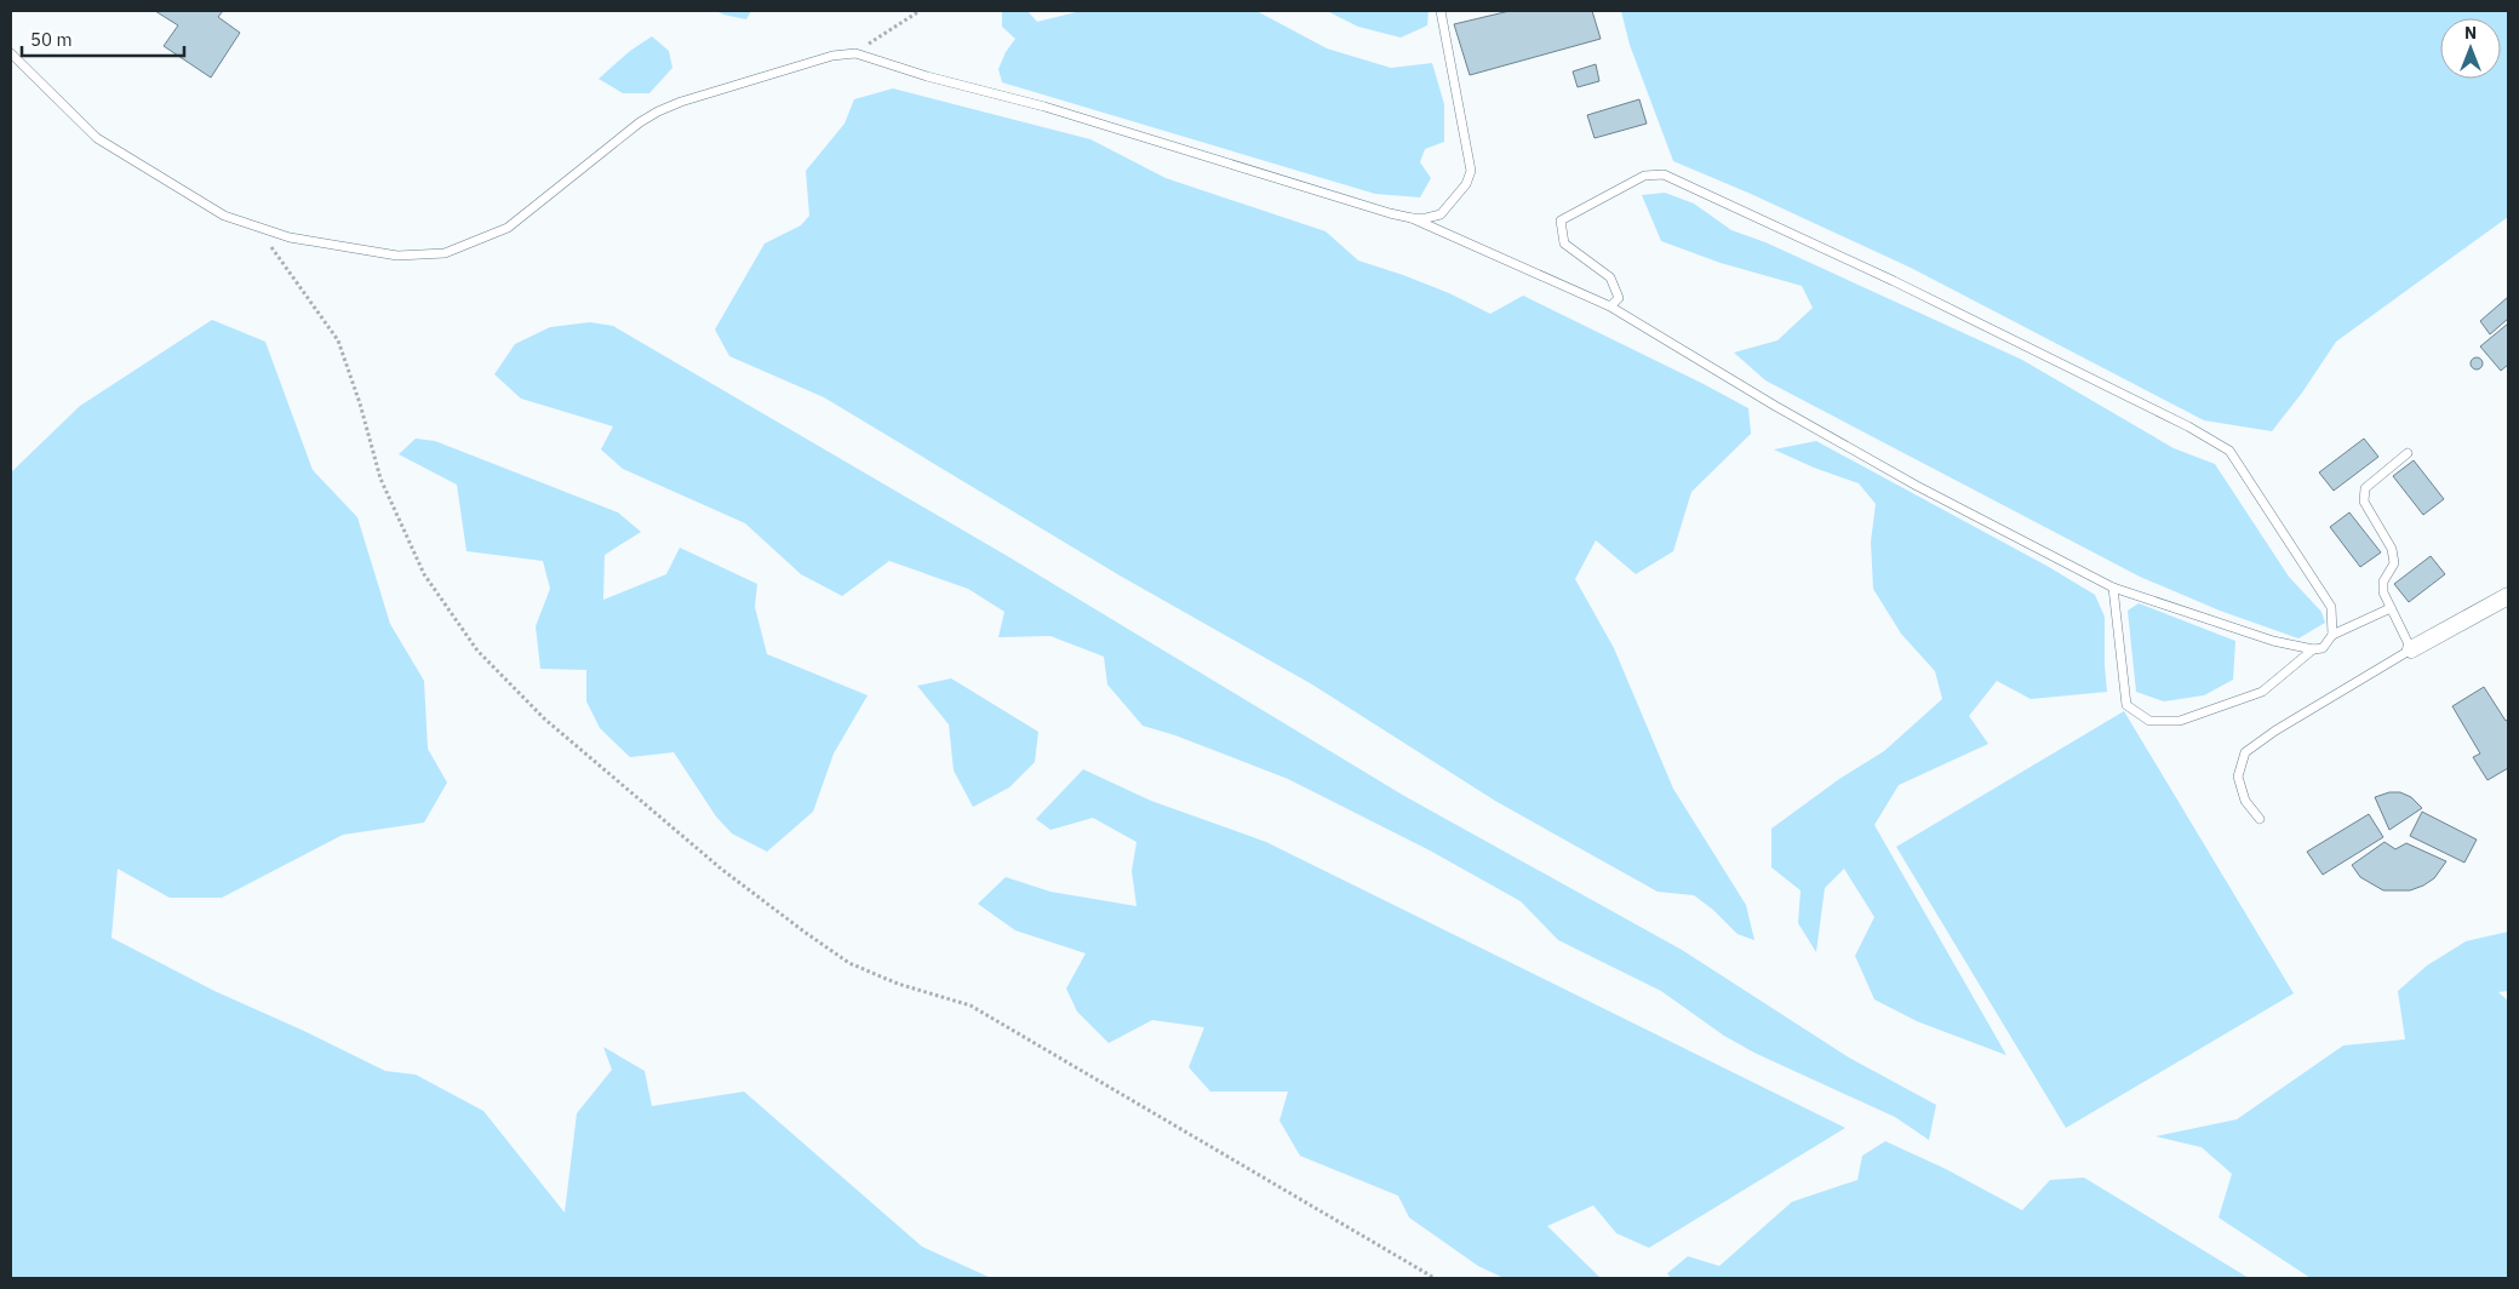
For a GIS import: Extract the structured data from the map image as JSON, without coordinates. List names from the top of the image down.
{
  "scale_bar": "50 m",
  "north": "top"
}
